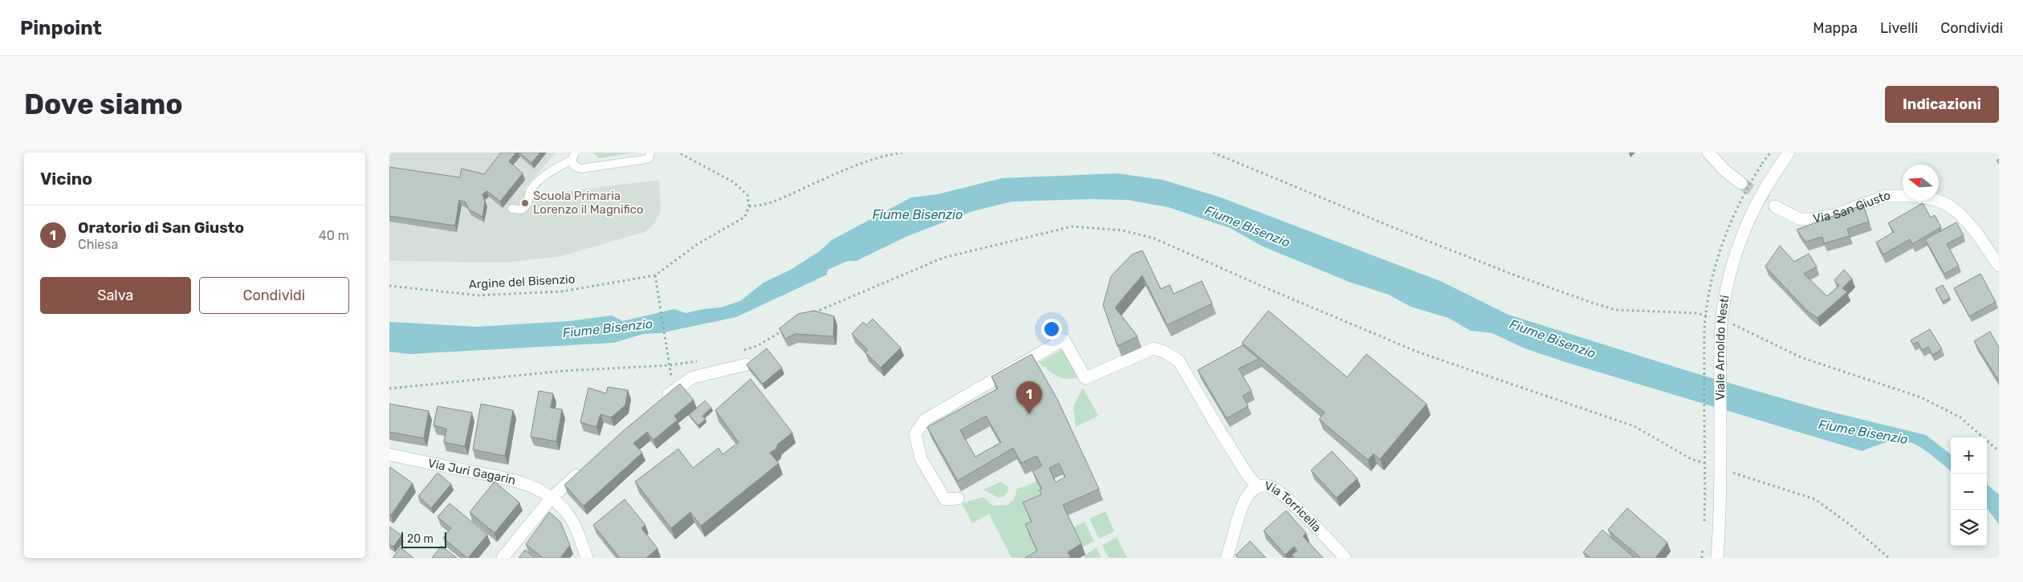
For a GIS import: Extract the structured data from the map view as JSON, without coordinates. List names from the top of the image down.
{
  "streets": {
    "street": [
      "Via San Giusto",
      "Viale Arnoldo Nesti",
      "Via Juri Gagarin",
      "Via Torricella"
    ],
    "path": ["Argine del Bisenzio"]
  },
  "water": ["Fiume Bisenzio"],
  "places": ["Scuola Primaria Lorenzo il Magnifico"],
  "scale_bar": "20 m",
  "north": "left",
  "page": {
    "header": "Pinpoint",
    "nav": ["Mappa", "Livelli", "Condividi"],
    "buttons": [
      "Indicazioni",
      ["Salva", "Condividi"]
    ],
    "title": "Dove siamo",
    "heading": "Vicino",
    "list": [
      {
        "mark": "1",
        "name": "Oratorio di San Giusto",
        "note": "Chiesa",
        "value": "40 m"
      }
    ],
    "pins": "1",
    "map_buttons": ["+", "−"],
    "scale": "20 m"
  }
}
